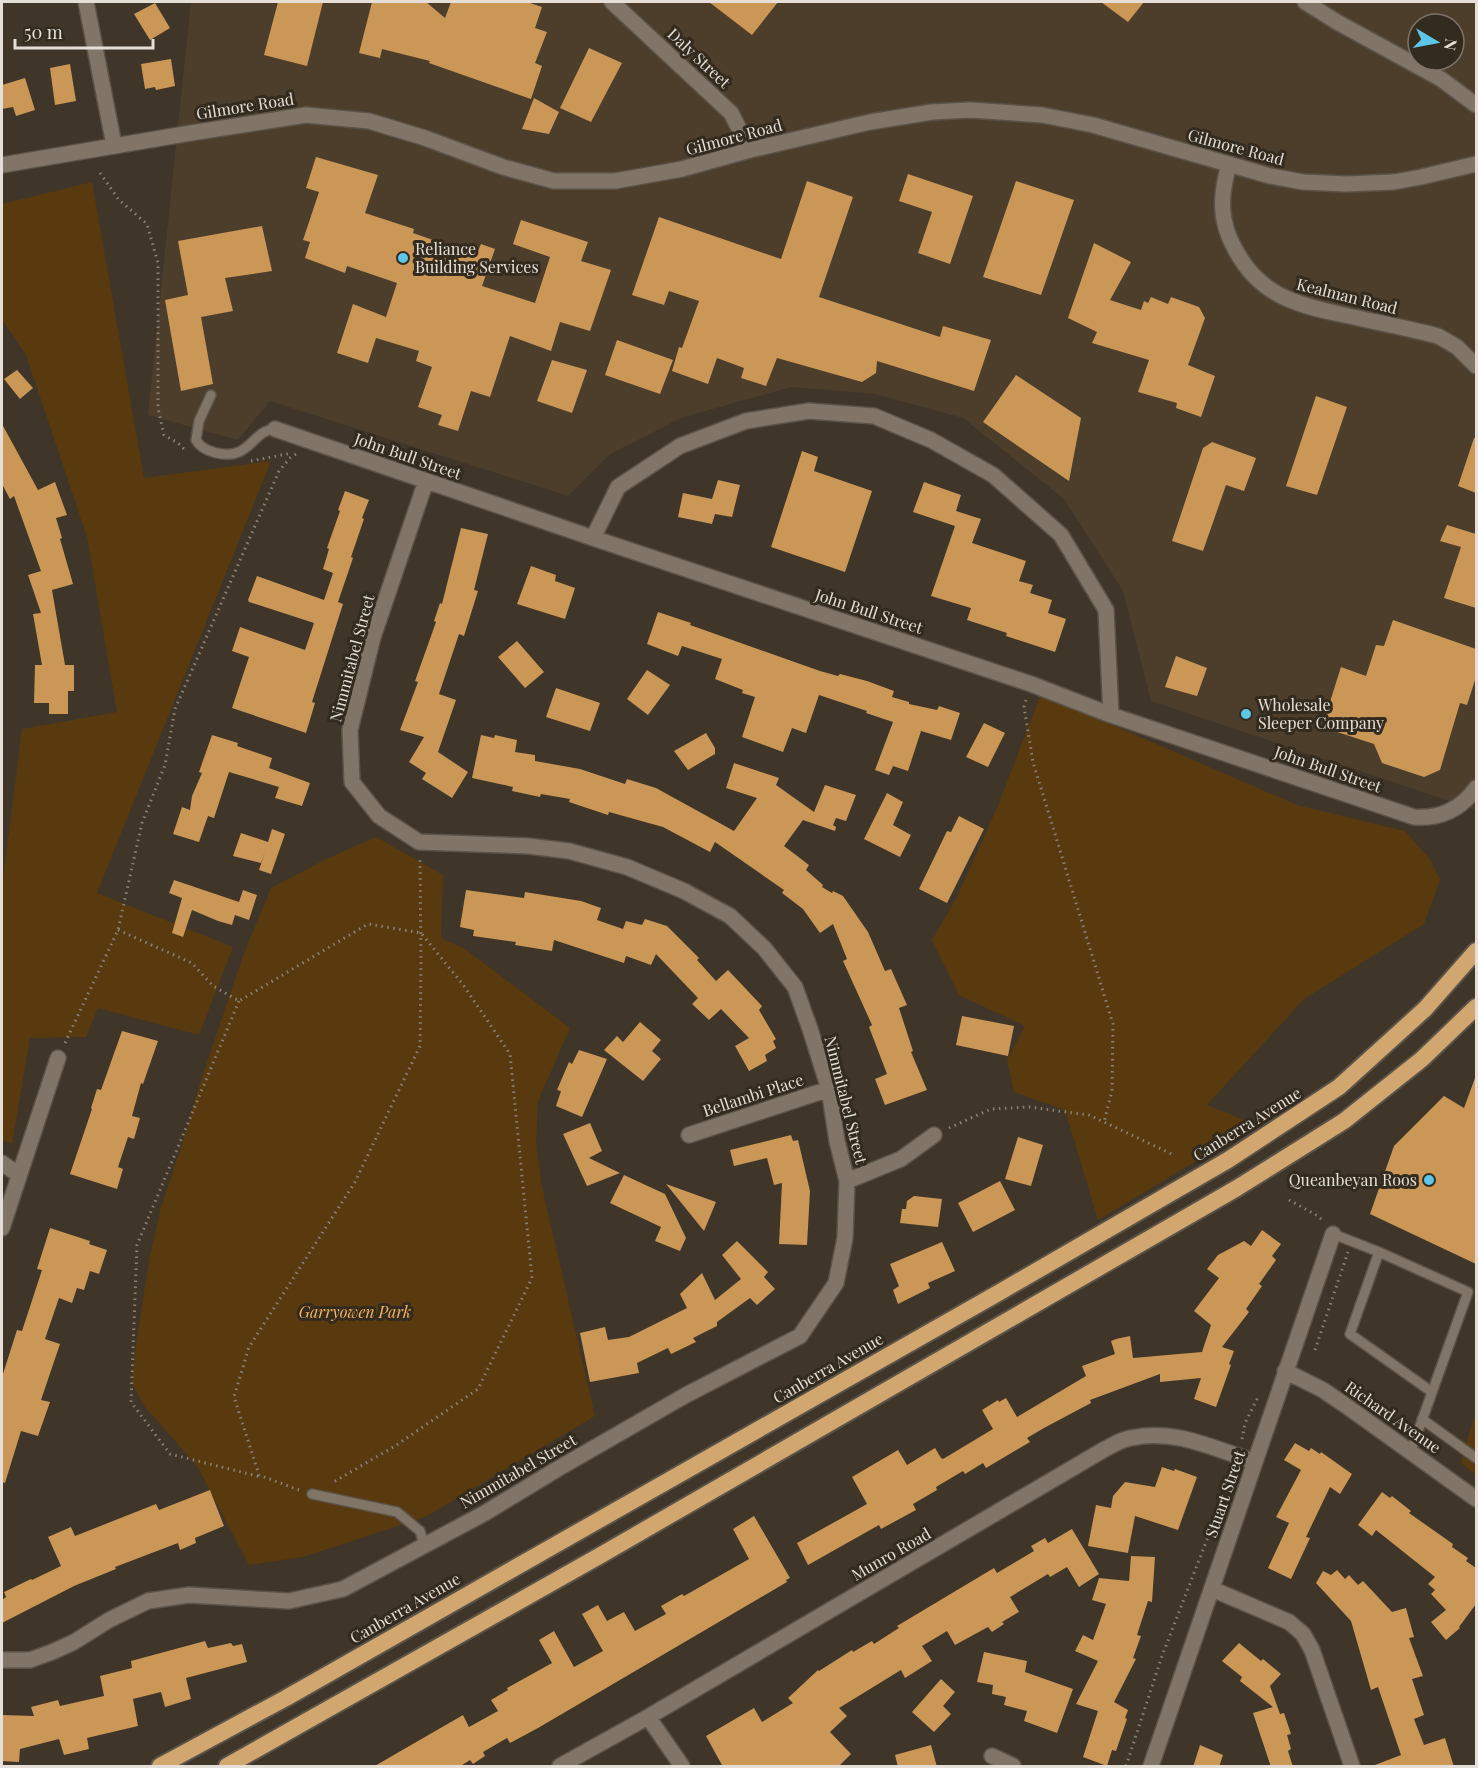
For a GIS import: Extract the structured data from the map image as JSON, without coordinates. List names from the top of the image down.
{
  "streets": {
    "highway": ["Canberra Avenue"],
    "street": [
      "Daly Street",
      "Gilmore Road",
      "Kealman Road",
      "John Bull Street",
      "Nimmitabel Street",
      "Bellambi Place",
      "Richard Avenue",
      "Stuart Street",
      "Munro Road"
    ]
  },
  "crossings": [
    ["Daly Street", "Gilmore Road"],
    ["Gilmore Road", "Kealman Road"],
    ["John Bull Street", "Nimmitabel Street"],
    ["Nimmitabel Street", "Bellambi Place"],
    ["Richard Avenue", "Stuart Street"],
    ["Stuart Street", "Munro Road"]
  ],
  "parks": ["Garryowen Park"],
  "places": ["Reliance Building Services", "Wholesale Sleeper Company", "Queanbeyan Roos"],
  "scale_bar": "50 m",
  "north": "right"
}
